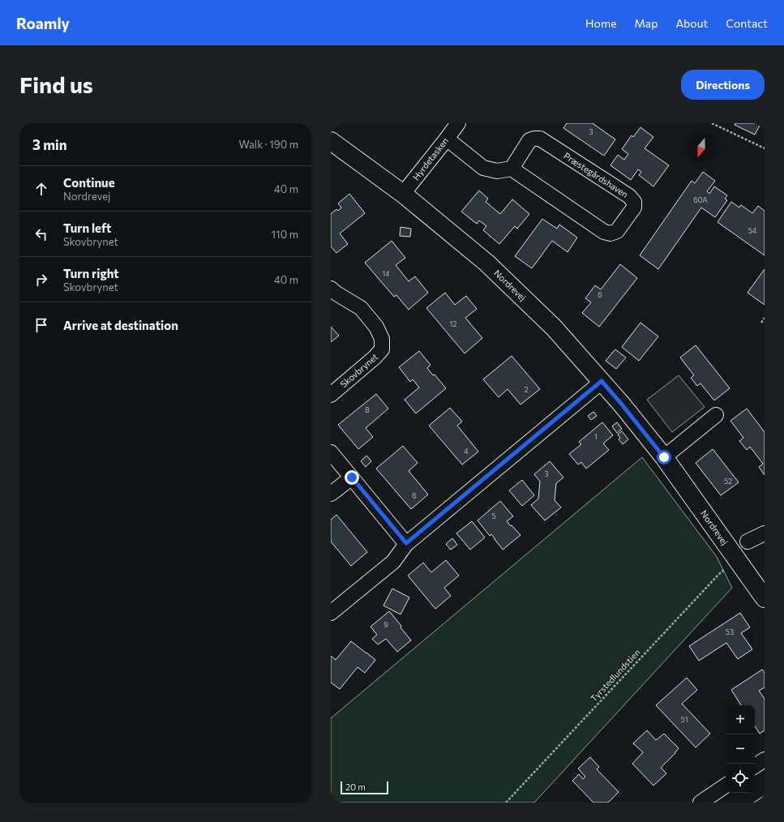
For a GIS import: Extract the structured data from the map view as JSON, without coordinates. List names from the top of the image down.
{
  "streets": {
    "street": [
      "Hyrdetasken",
      "Præstegårdshaven",
      "Nordrevej",
      "Skovbrynet"
    ],
    "path": ["Tyrstedlundstien"]
  },
  "crossings": [
    ["Hyrdetasken", "Nordrevej"],
    ["Nordrevej", "Tyrstedlundstien"]
  ],
  "house_numbers": [
    "3",
    "60A",
    "54",
    "14",
    "6",
    "12",
    "2",
    "8",
    "1",
    "4",
    "3",
    "52",
    "6",
    "5",
    "9",
    "53",
    "51"
  ],
  "scale_bar": "20 m",
  "north": "bottom",
  "page": {
    "header": "Roamly",
    "nav": [
      "Home",
      "Map",
      "About",
      "Contact"
    ],
    "buttons": "Directions",
    "title": "Find us",
    "heading": ["3 min", "Walk · 190 m"],
    "list": [
      ["Continue", "Nordrevej", "40 m"],
      ["Turn left", "Skovbrynet", "110 m"],
      ["Turn right", "Skovbrynet", "40 m"],
      "Arrive at destination"
    ],
    "map_buttons": ["+", "−"],
    "scale": "20 m"
  }
}
